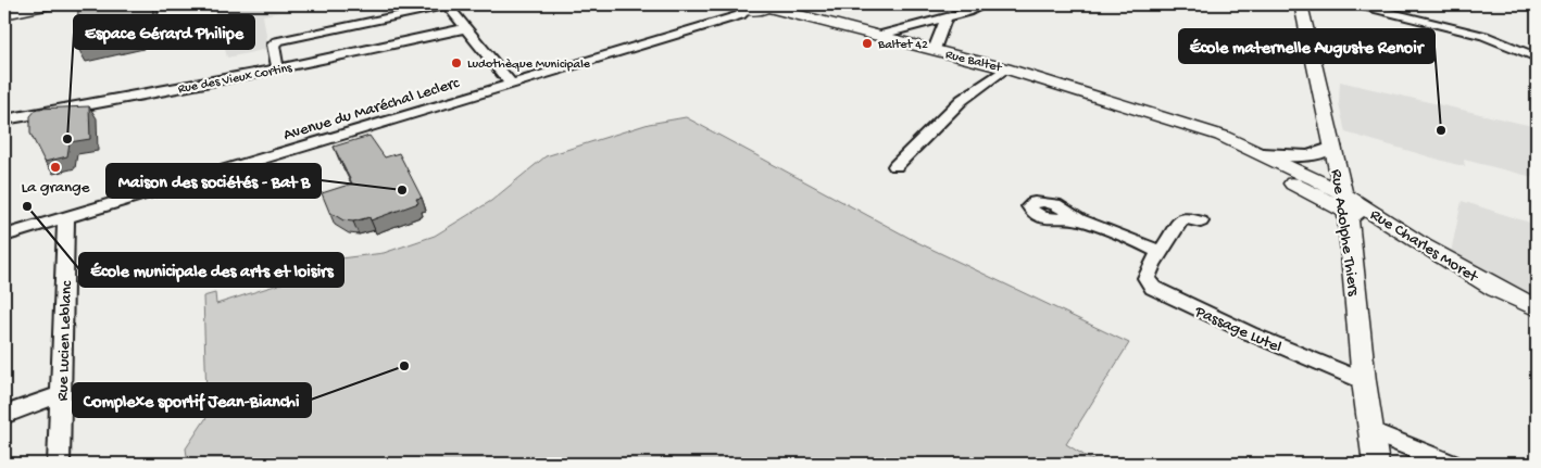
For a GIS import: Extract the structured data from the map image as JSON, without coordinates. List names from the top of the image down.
{
  "streets": {
    "street": [
      "Rue Baltet",
      "Rue des Vieux Cortins",
      "Avenue du Maréchal Leclerc",
      "Rue Adolphe Thiers",
      "Rue Charles Moret",
      "Passage Lutel",
      "Rue Lucien Leblanc"
    ]
  },
  "crossings": [
    ["Rue Baltet", "Avenue du Maréchal Leclerc"],
    ["Rue Baltet", "Rue Adolphe Thiers"],
    ["Rue Baltet", "Rue Charles Moret"],
    ["Avenue du Maréchal Leclerc", "Rue Lucien Leblanc"],
    ["Rue Adolphe Thiers", "Rue Charles Moret"],
    ["Rue Adolphe Thiers", "Passage Lutel"]
  ],
  "places": [
    "Baltet 42",
    "Ludothèque Municipale",
    "École maternelle Auguste Renoir",
    "Espace Gérard Philipe",
    "La grange",
    "Maison des sociétés - Bat B",
    "École municipale des arts et loisirs",
    "Complexe sportif Jean-Bianchi"
  ]
}
